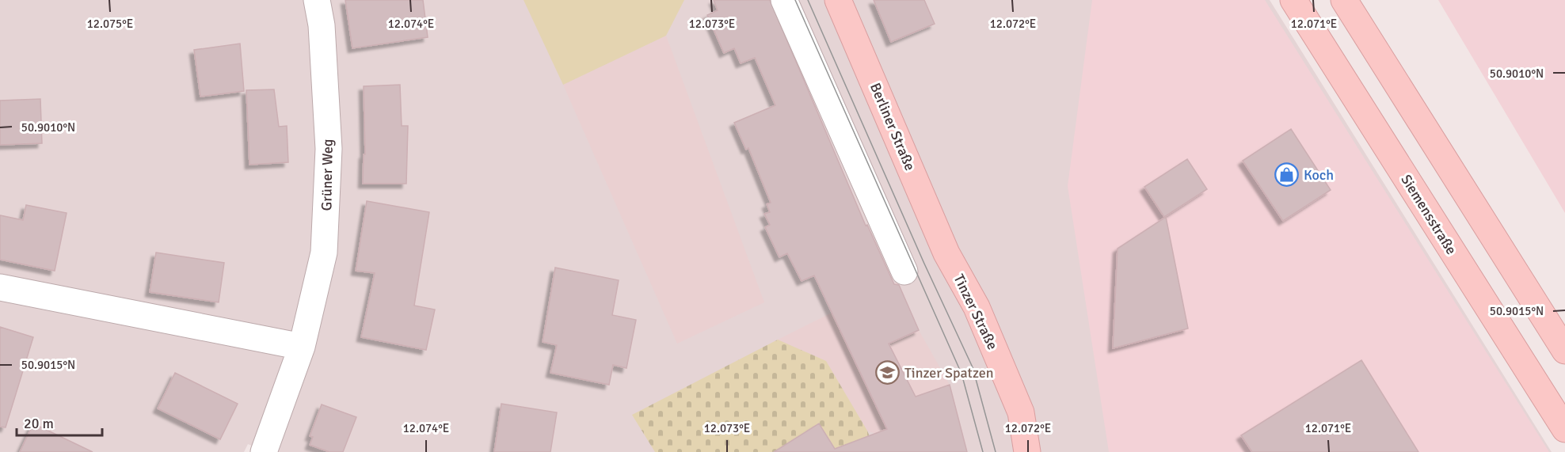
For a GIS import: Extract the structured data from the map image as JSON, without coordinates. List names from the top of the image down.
{
  "streets": {
    "main road": ["Berliner Straße", "Siemensstraße", "Tinzer Straße"],
    "street": ["Grüner Weg"]
  },
  "crossings": [
    ["Berliner Straße", "Tinzer Straße"]
  ],
  "places": {
    "shop": ["Koch"],
    "school or university": ["Tinzer Spatzen"]
  },
  "scale_bar": "20 m",
  "coordinates": [
    "12.075°E",
    "12.074°E",
    "12.073°E",
    "12.072°E",
    "12.071°E",
    "50.9010°N",
    "50.9015°N"
  ]
}
